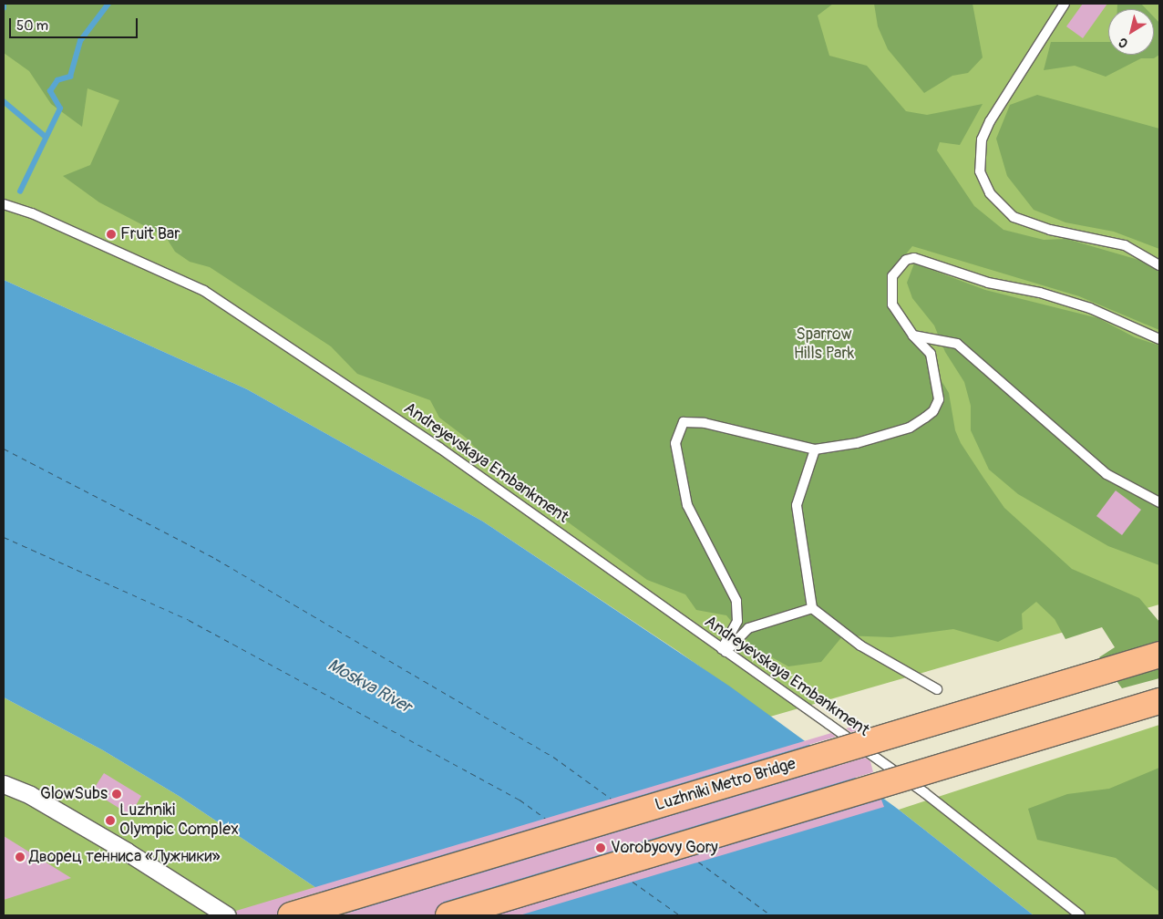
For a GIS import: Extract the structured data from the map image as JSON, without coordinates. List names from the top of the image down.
{
  "streets": {
    "main road": ["Luzhniki Metro Bridge"],
    "lane": ["Andreyevskaya Embankment"]
  },
  "water": ["Moskva River"],
  "parks": ["Sparrow Hills Park"],
  "places": [
    "Fruit Bar",
    "GlowSubs",
    "Luzhniki Olympic Complex",
    "Vorobyovy Gory",
    "Дворец тенниса «Лужники»"
  ],
  "scale_bar": "50 m",
  "north": "bottom left"
}
